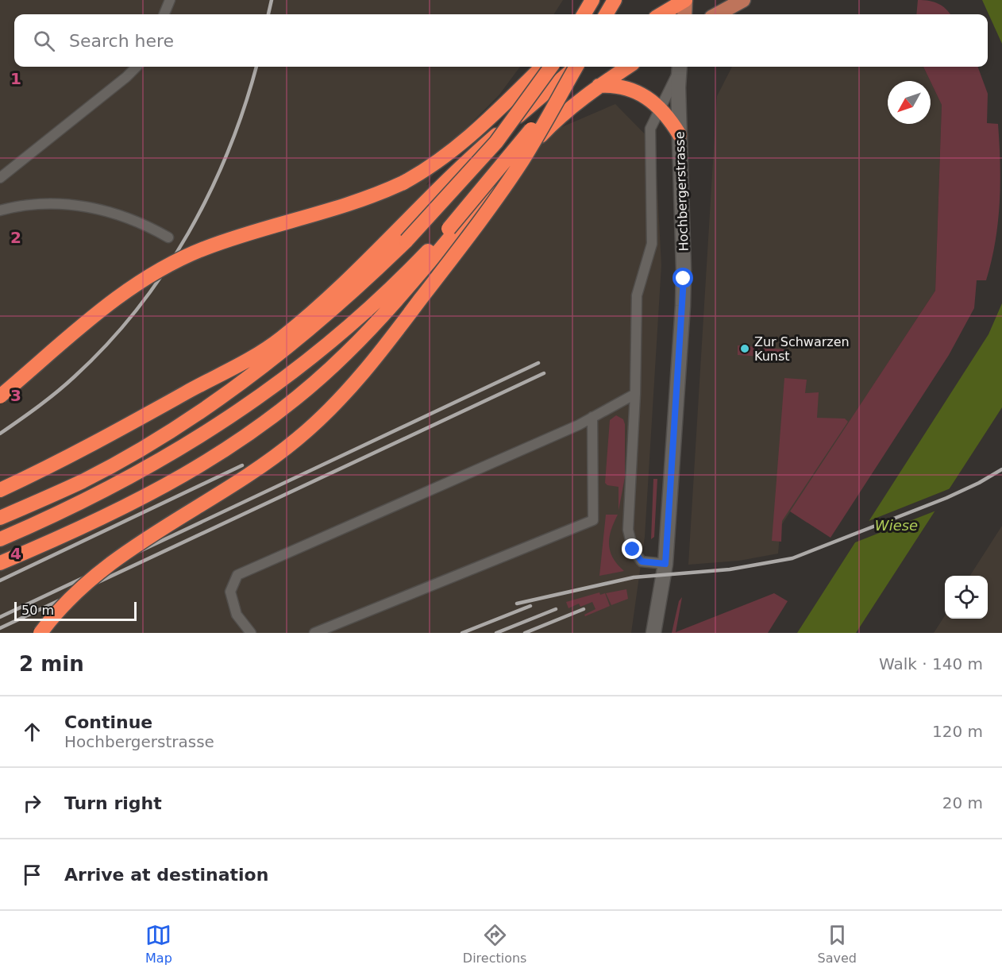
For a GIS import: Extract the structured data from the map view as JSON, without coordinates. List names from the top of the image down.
{
  "streets": {
    "main road": ["Hochbergerstrasse"]
  },
  "water": ["Wiese"],
  "places": ["Zur Schwarzen Kunst"],
  "scale_bar": "50 m",
  "north": "bottom left",
  "page": {
    "search": "Search here",
    "scale": "50 m",
    "heading": ["2 min", "Walk · 140 m"],
    "list": [
      ["Continue", "Hochbergerstrasse", "120 m"],
      ["Turn right", "20 m"],
      "Arrive at destination"
    ],
    "nav": ["Map", "Directions", "Saved"]
  },
  "grid": {
    "rows": [
      "1",
      "2",
      "3",
      "4"
    ]
  }
}
